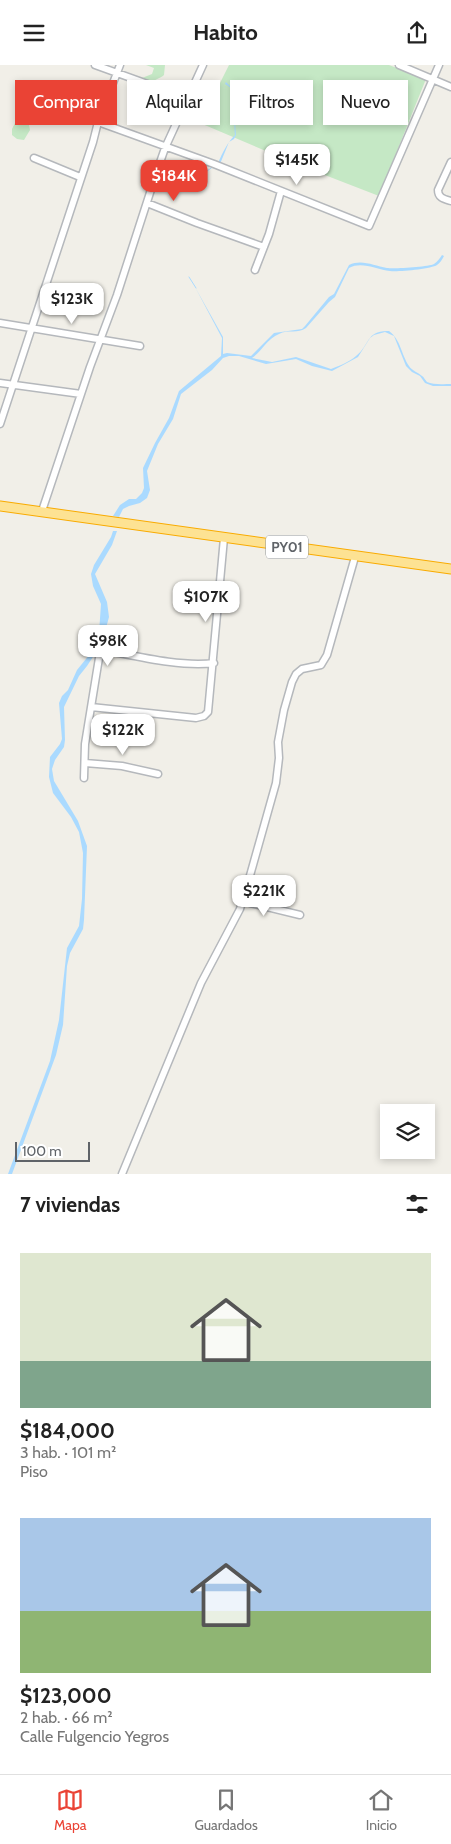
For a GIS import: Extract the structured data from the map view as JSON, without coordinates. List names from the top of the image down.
{
  "streets": {
    "highway": ["PY01"]
  },
  "scale_bar": "100 m",
  "page": {
    "header": "Habito",
    "chip": [
      "Comprar",
      "Alquilar",
      "Filtros",
      "Nuevo"
    ],
    "price": [
      "$145K",
      "$184K",
      "$123K",
      "$107K",
      "$98K",
      "$122K",
      "$221K"
    ],
    "scale": "100 m",
    "heading": "7 viviendas",
    "list": [
      {
        "name": "$184,000",
        "note": "3 hab. · 101 m² · Piso"
      },
      {
        "name": "$123,000",
        "note": "2 hab. · 66 m² · Calle Fulgencio Yegros"
      }
    ],
    "tabs": ["Mapa", "Guardados", "Inicio"]
  }
}
